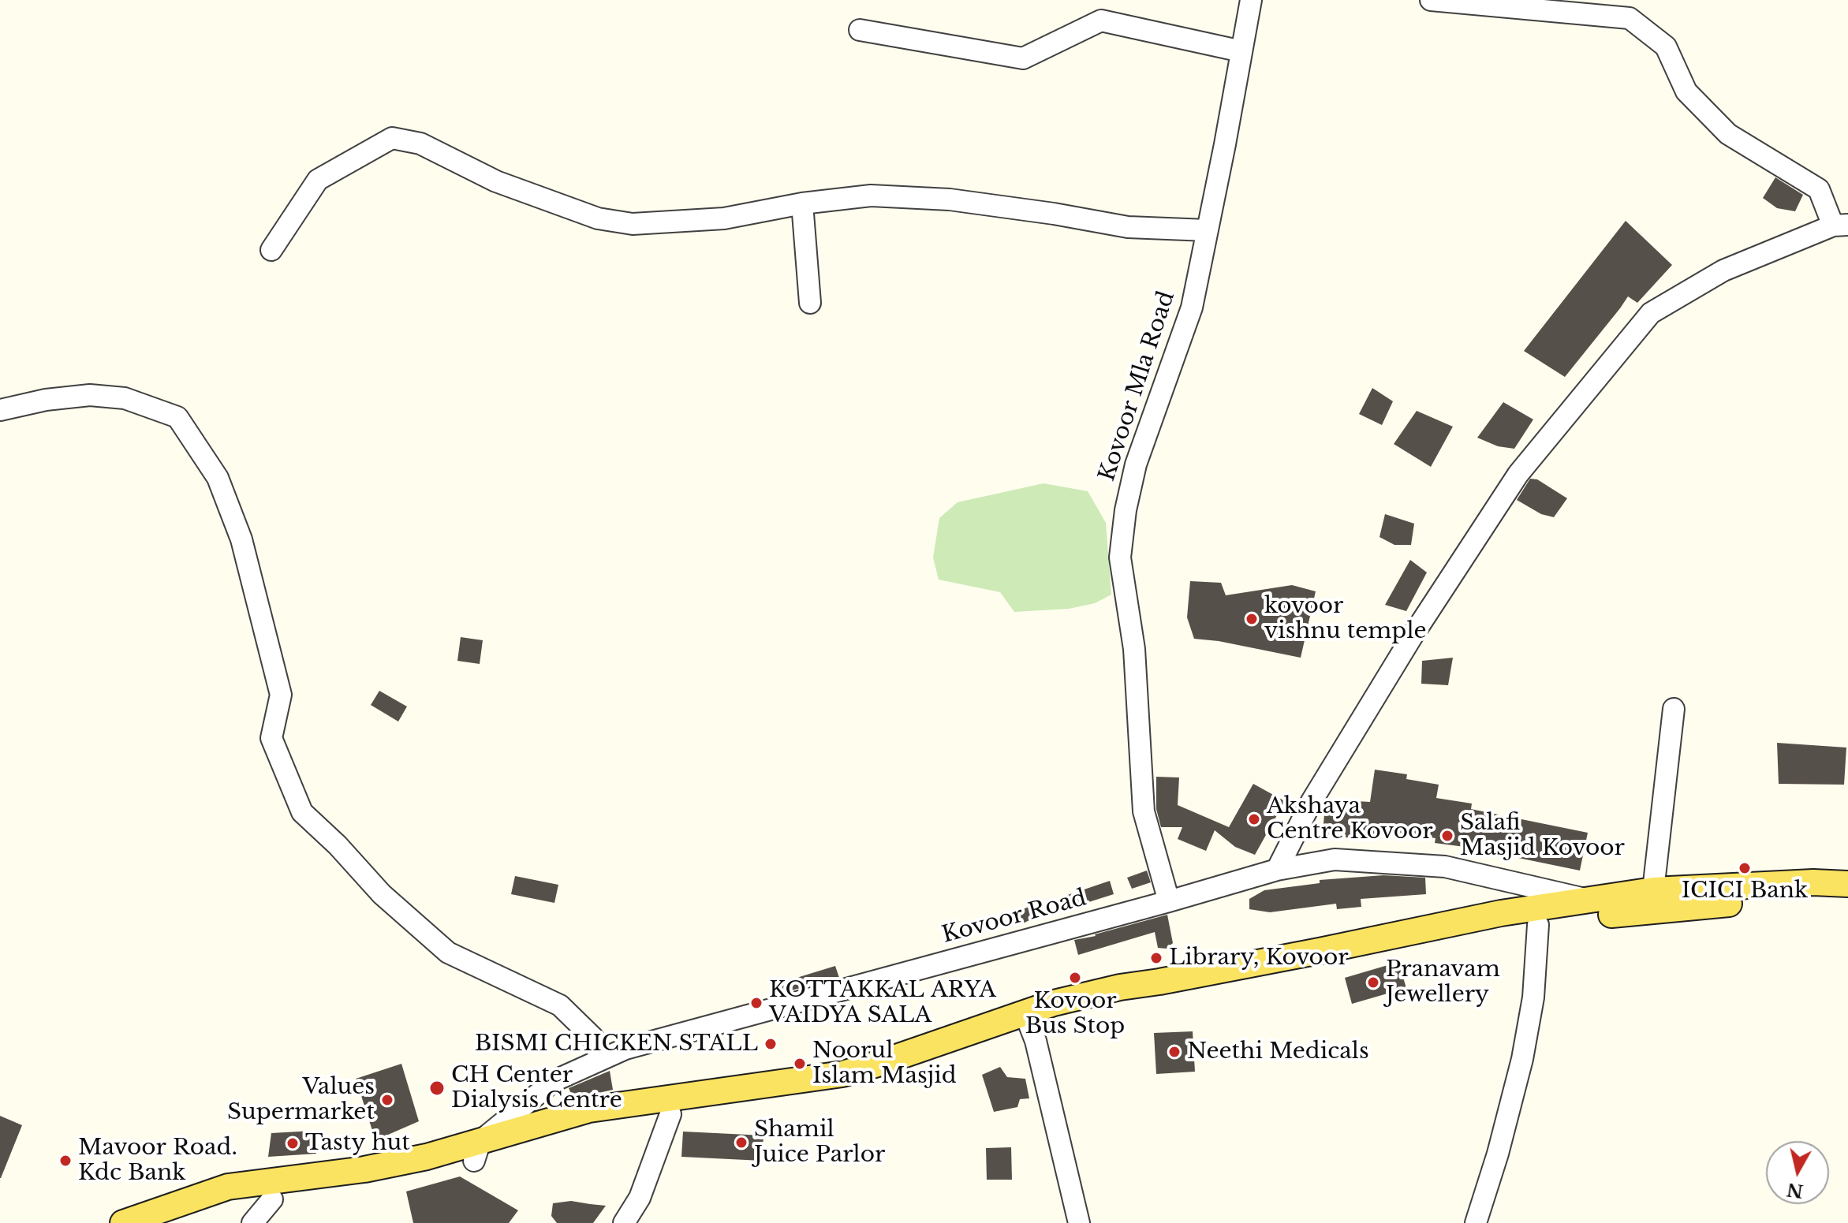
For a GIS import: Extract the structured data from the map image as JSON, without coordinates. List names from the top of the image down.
{
  "streets": {
    "street": ["Kovoor Mla Road", "Kovoor Road"]
  },
  "crossings": [
    ["Kovoor Mla Road", "Kovoor Road"]
  ],
  "places": [
    "kovoor vishnu temple",
    "Akshaya Centre Kovoor",
    "Salafi Masjid Kovoor",
    "ICICI Bank",
    "Library, Kovoor",
    "Kovoor Bus Stop",
    "Pranavam Jewellery",
    "KOTTAKKAL ARYA VAIDYA SALA",
    "BISMI CHICKEN STALL",
    "Neethi Medicals",
    "Noorul Islam Masjid",
    "CH Center Dialysis Centre",
    "Values Supermarket",
    "Shamil Juice Parlor",
    "Tasty hut",
    "Mavoor Road. Kdc Bank"
  ],
  "north": "bottom"
}
